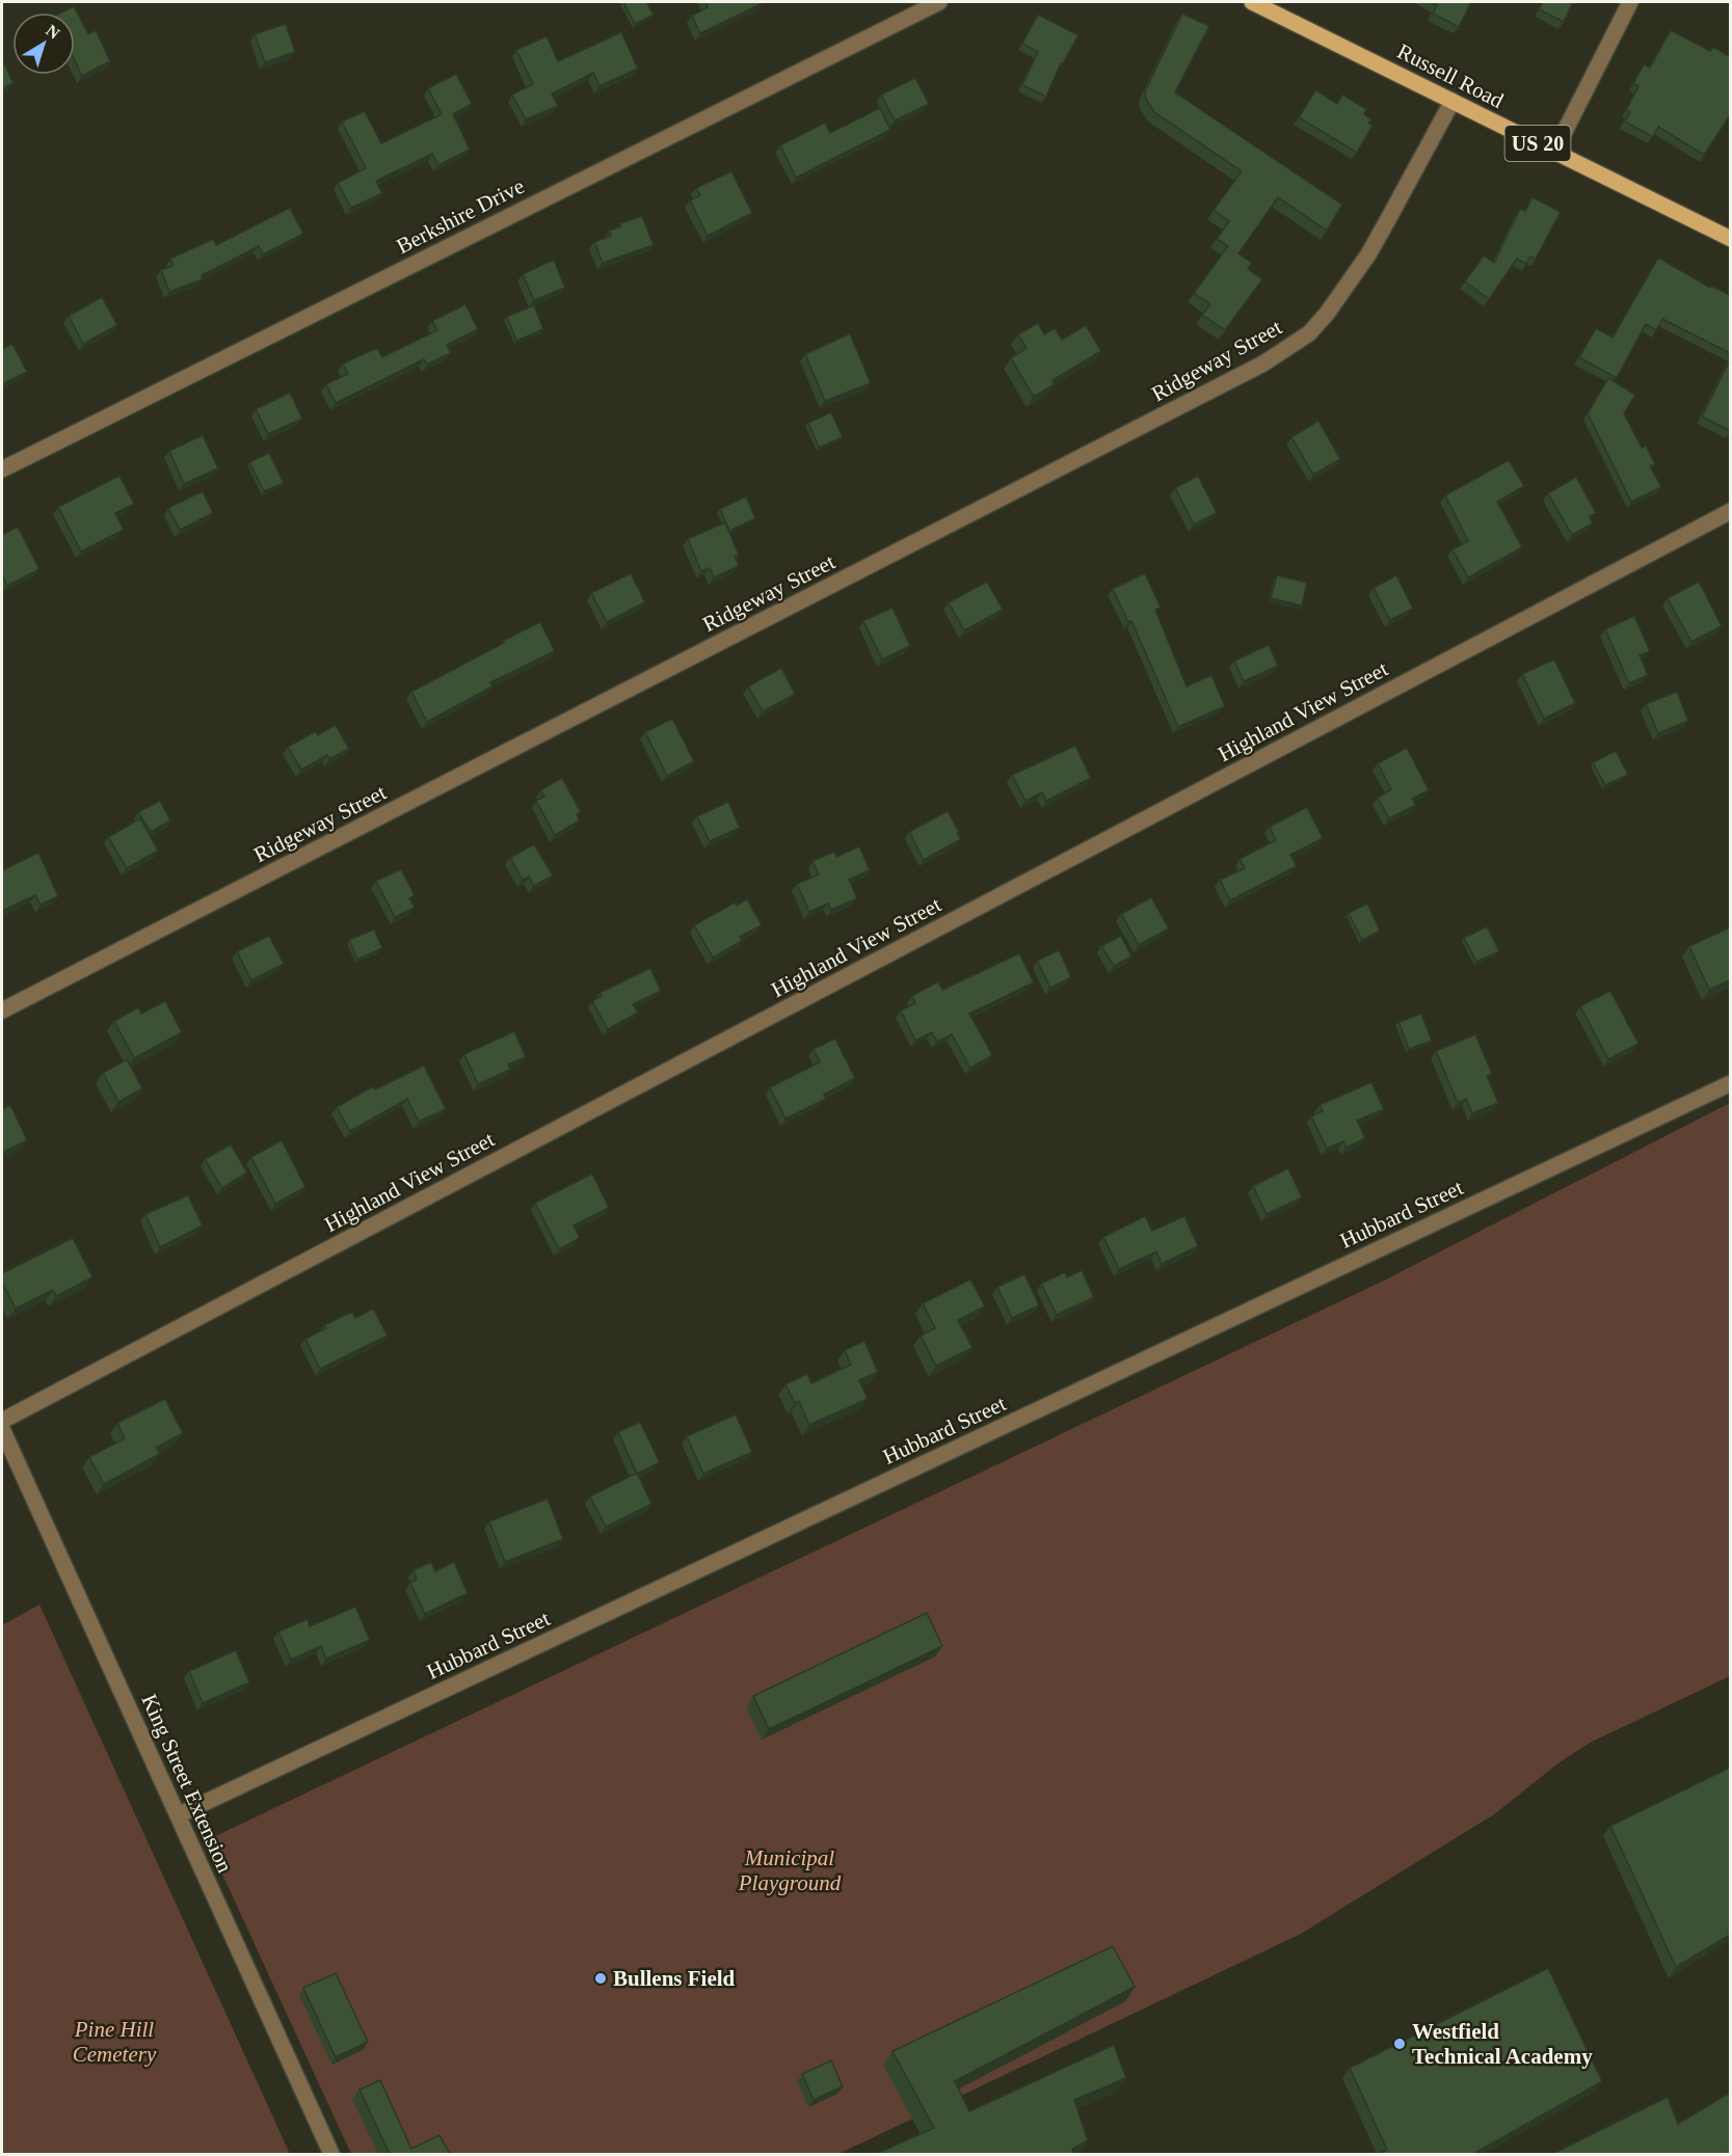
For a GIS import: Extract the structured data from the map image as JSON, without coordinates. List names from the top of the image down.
{
  "streets": {
    "main road": ["Russell Road", "US 20"],
    "street": [
      "Berkshire Drive",
      "Ridgeway Street",
      "Highland View Street",
      "Hubbard Street",
      "King Street Extension"
    ]
  },
  "crossings": [
    ["Russell Road", "Ridgeway Street"],
    ["Hubbard Street", "King Street Extension"]
  ],
  "parks": ["Municipal Playground", "Pine Hill Cemetery"],
  "places": ["Bullens Field", "Westfield Technical Academy"],
  "north": "top right"
}
